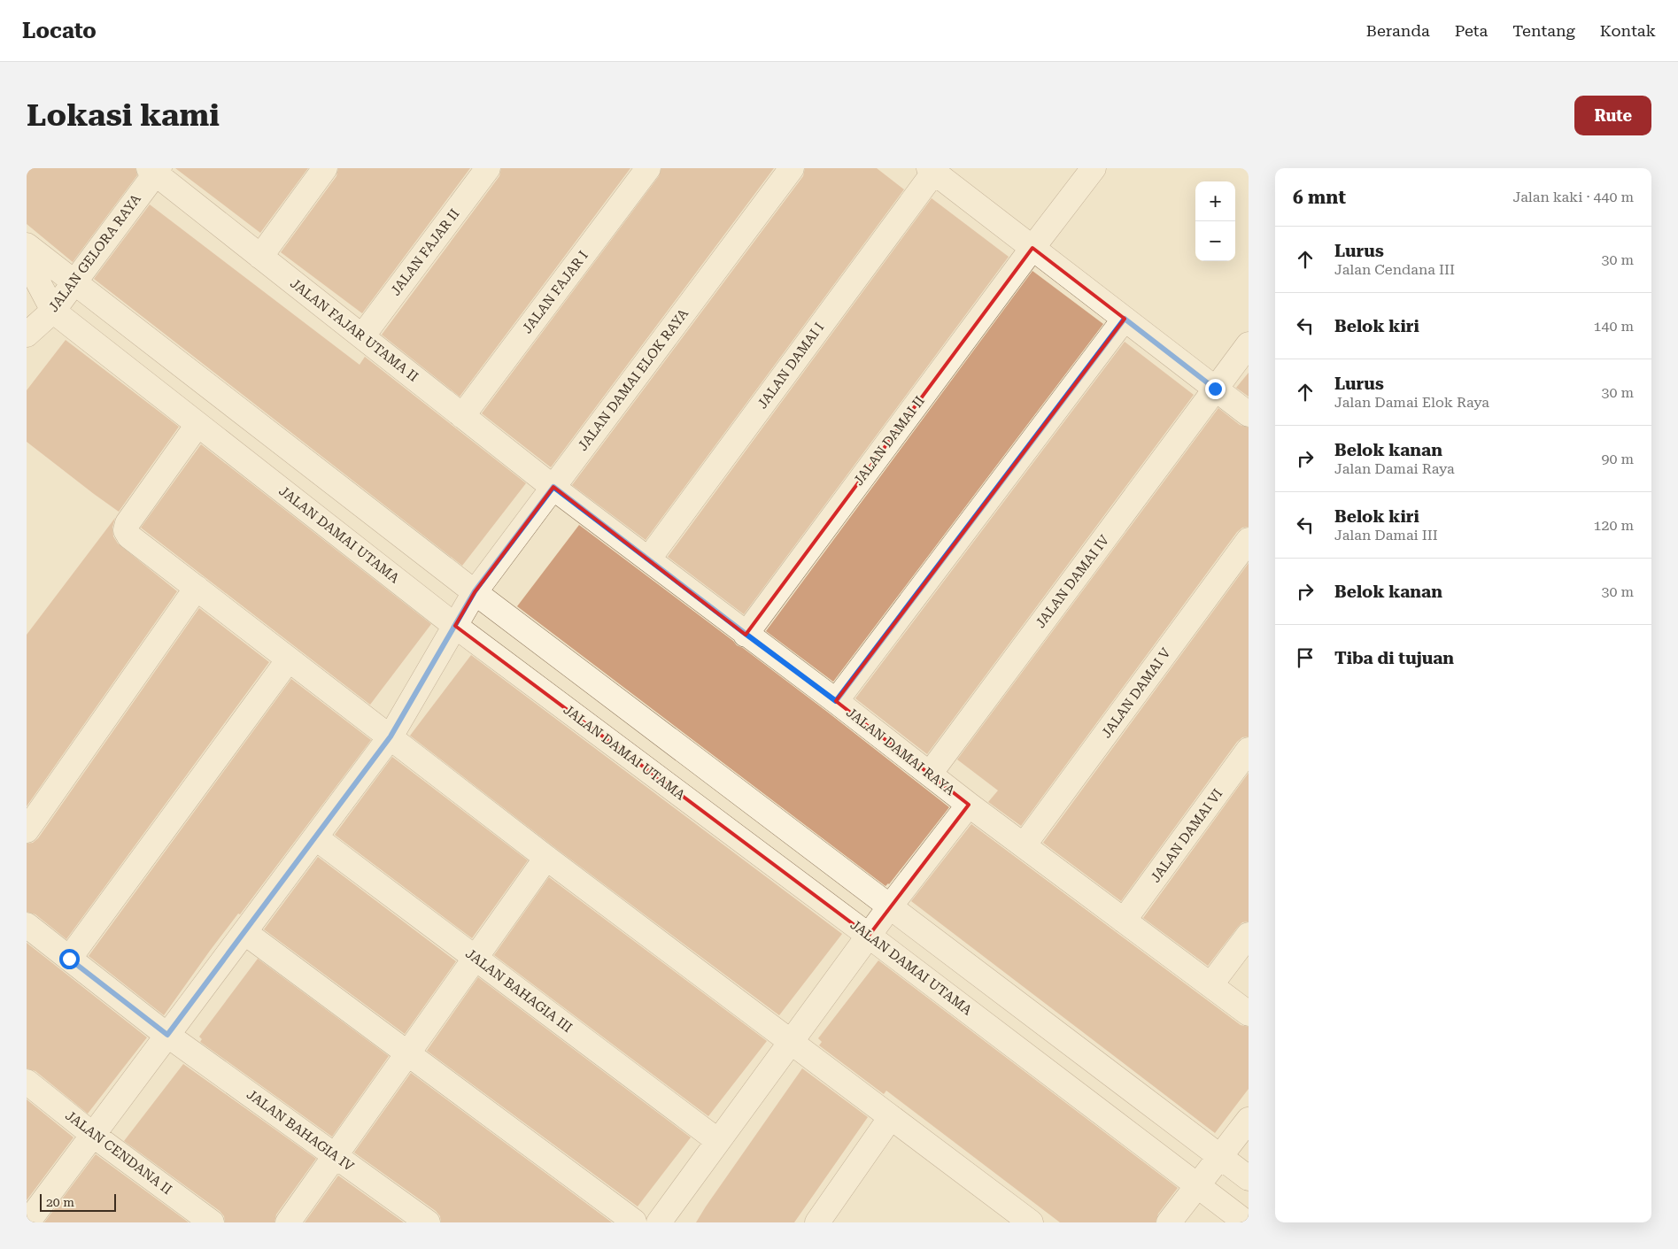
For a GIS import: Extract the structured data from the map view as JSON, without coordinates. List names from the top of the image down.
{
  "streets": {
    "street": [
      "JALAN FAJAR II",
      "JALAN GELORA RAYA",
      "JALAN FAJAR I",
      "JALAN FAJAR UTAMA II",
      "JALAN DAMAI I",
      "JALAN DAMAI ELOK RAYA",
      "JALAN DAMAI II",
      "JALAN DAMAI UTAMA",
      "JALAN DAMAI IV",
      "JALAN DAMAI V",
      "JALAN DAMAI RAYA",
      "JALAN DAMAI VI",
      "JALAN BAHAGIA III",
      "JALAN BAHAGIA IV",
      "JALAN CENDANA II"
    ]
  },
  "crossings": [
    ["JALAN FAJAR II", "JALAN FAJAR UTAMA II"],
    ["JALAN GELORA RAYA", "JALAN FAJAR UTAMA II"],
    ["JALAN GELORA RAYA", "JALAN DAMAI UTAMA"],
    ["JALAN FAJAR I", "JALAN FAJAR UTAMA II"],
    ["JALAN FAJAR UTAMA II", "JALAN DAMAI ELOK RAYA"],
    ["JALAN FAJAR UTAMA II", "JALAN DAMAI RAYA"],
    ["JALAN DAMAI I", "JALAN DAMAI RAYA"],
    ["JALAN DAMAI ELOK RAYA", "JALAN DAMAI UTAMA"],
    ["JALAN DAMAI ELOK RAYA", "JALAN DAMAI RAYA"],
    ["JALAN DAMAI ELOK RAYA", "JALAN BAHAGIA III"],
    ["JALAN DAMAI ELOK RAYA", "JALAN BAHAGIA IV"],
    ["JALAN DAMAI ELOK RAYA", "JALAN CENDANA II"],
    ["JALAN DAMAI II", "JALAN DAMAI RAYA"],
    ["JALAN DAMAI IV", "JALAN DAMAI RAYA"],
    ["JALAN DAMAI V", "JALAN DAMAI RAYA"],
    ["JALAN DAMAI RAYA", "JALAN DAMAI VI"]
  ],
  "scale_bar": "20 m",
  "page": {
    "header": "Locato",
    "nav": [
      "Beranda",
      "Peta",
      "Tentang",
      "Kontak"
    ],
    "buttons": "Rute",
    "title": "Lokasi kami",
    "heading": ["6 mnt", "Jalan kaki · 440 m"],
    "map_buttons": ["+", "−"],
    "list": [
      ["Lurus", "Jalan Cendana III", "30 m"],
      ["Belok kiri", "140 m"],
      ["Lurus", "Jalan Damai Elok Raya", "30 m"],
      ["Belok kanan", "Jalan Damai Raya", "90 m"],
      ["Belok kiri", "Jalan Damai III", "120 m"],
      ["Belok kanan", "30 m"],
      "Tiba di tujuan"
    ],
    "scale": "20 m"
  }
}
